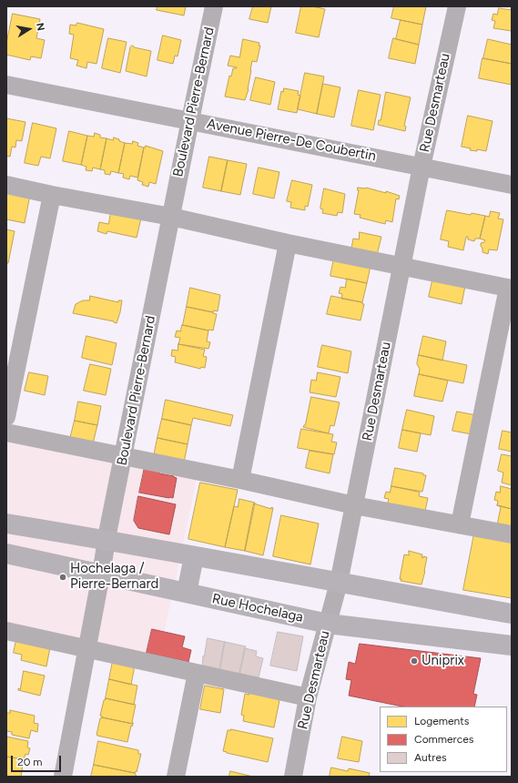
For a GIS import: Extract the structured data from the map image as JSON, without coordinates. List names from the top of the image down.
{
  "streets": {
    "main road": ["Rue Hochelaga"],
    "street": ["Boulevard Pierre-Bernard", "Rue Desmarteau", "Avenue Pierre-De Coubertin"]
  },
  "crossings": [
    ["Boulevard Pierre-Bernard", "Avenue Pierre-De Coubertin"],
    ["Boulevard Pierre-Bernard", "Rue Hochelaga"],
    ["Rue Desmarteau", "Avenue Pierre-De Coubertin"],
    ["Rue Desmarteau", "Rue Hochelaga"]
  ],
  "places": ["Hochelaga / Pierre-Bernard", "Uniprix"],
  "legend": ["Logements", "Commerces", "Autres"],
  "scale_bar": "20 m",
  "north": "right"
}
